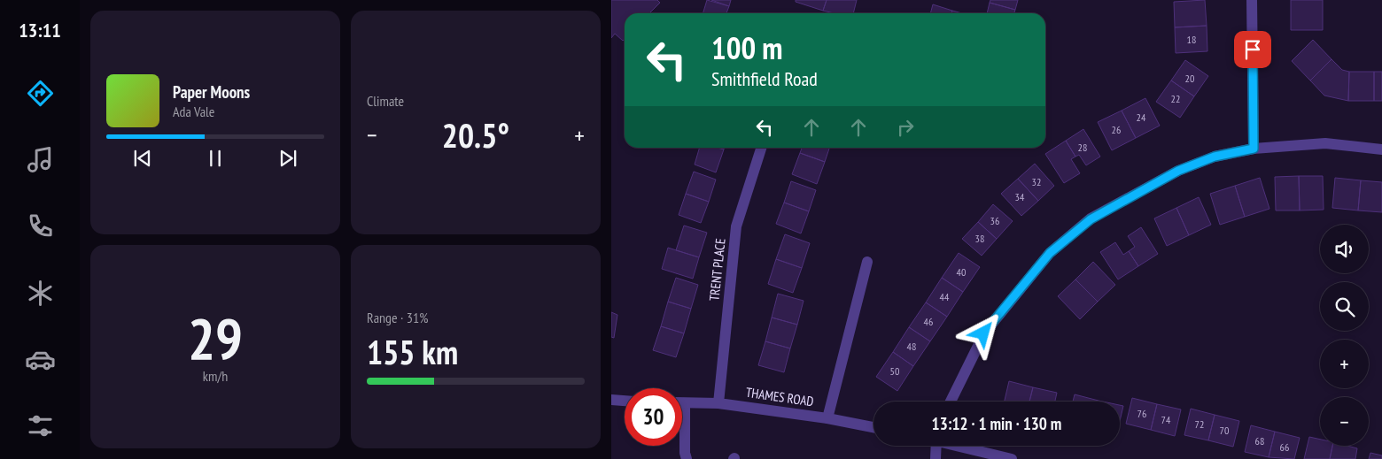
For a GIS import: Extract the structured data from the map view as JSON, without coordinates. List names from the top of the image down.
{
  "streets": {
    "street": ["TRENT PLACE", "THAMES ROAD"]
  },
  "crossings": [
    ["TRENT PLACE", "THAMES ROAD"]
  ],
  "house_numbers": [
    "18",
    "20",
    "22",
    "24",
    "26",
    "28",
    "32",
    "34",
    "36",
    "38",
    "40",
    "44",
    "46",
    "48",
    "50",
    "76",
    "74",
    "72",
    "70",
    "68",
    "66"
  ],
  "page": {
    "tabs": "13:11",
    "tile": [
      "Climate",
      ["29", "km/h"],
      ["Range · 31%", "155 km"]
    ],
    "turn": ["100 m", "Smithfield Road"],
    "song": ["Paper Moons", "Ada Vale"],
    "heat": ["−", "20.5°", "+"],
    "map_buttons": ["+", "−"],
    "limit": "30",
    "trip": "13:12 · 1 min · 130 m"
  }
}
